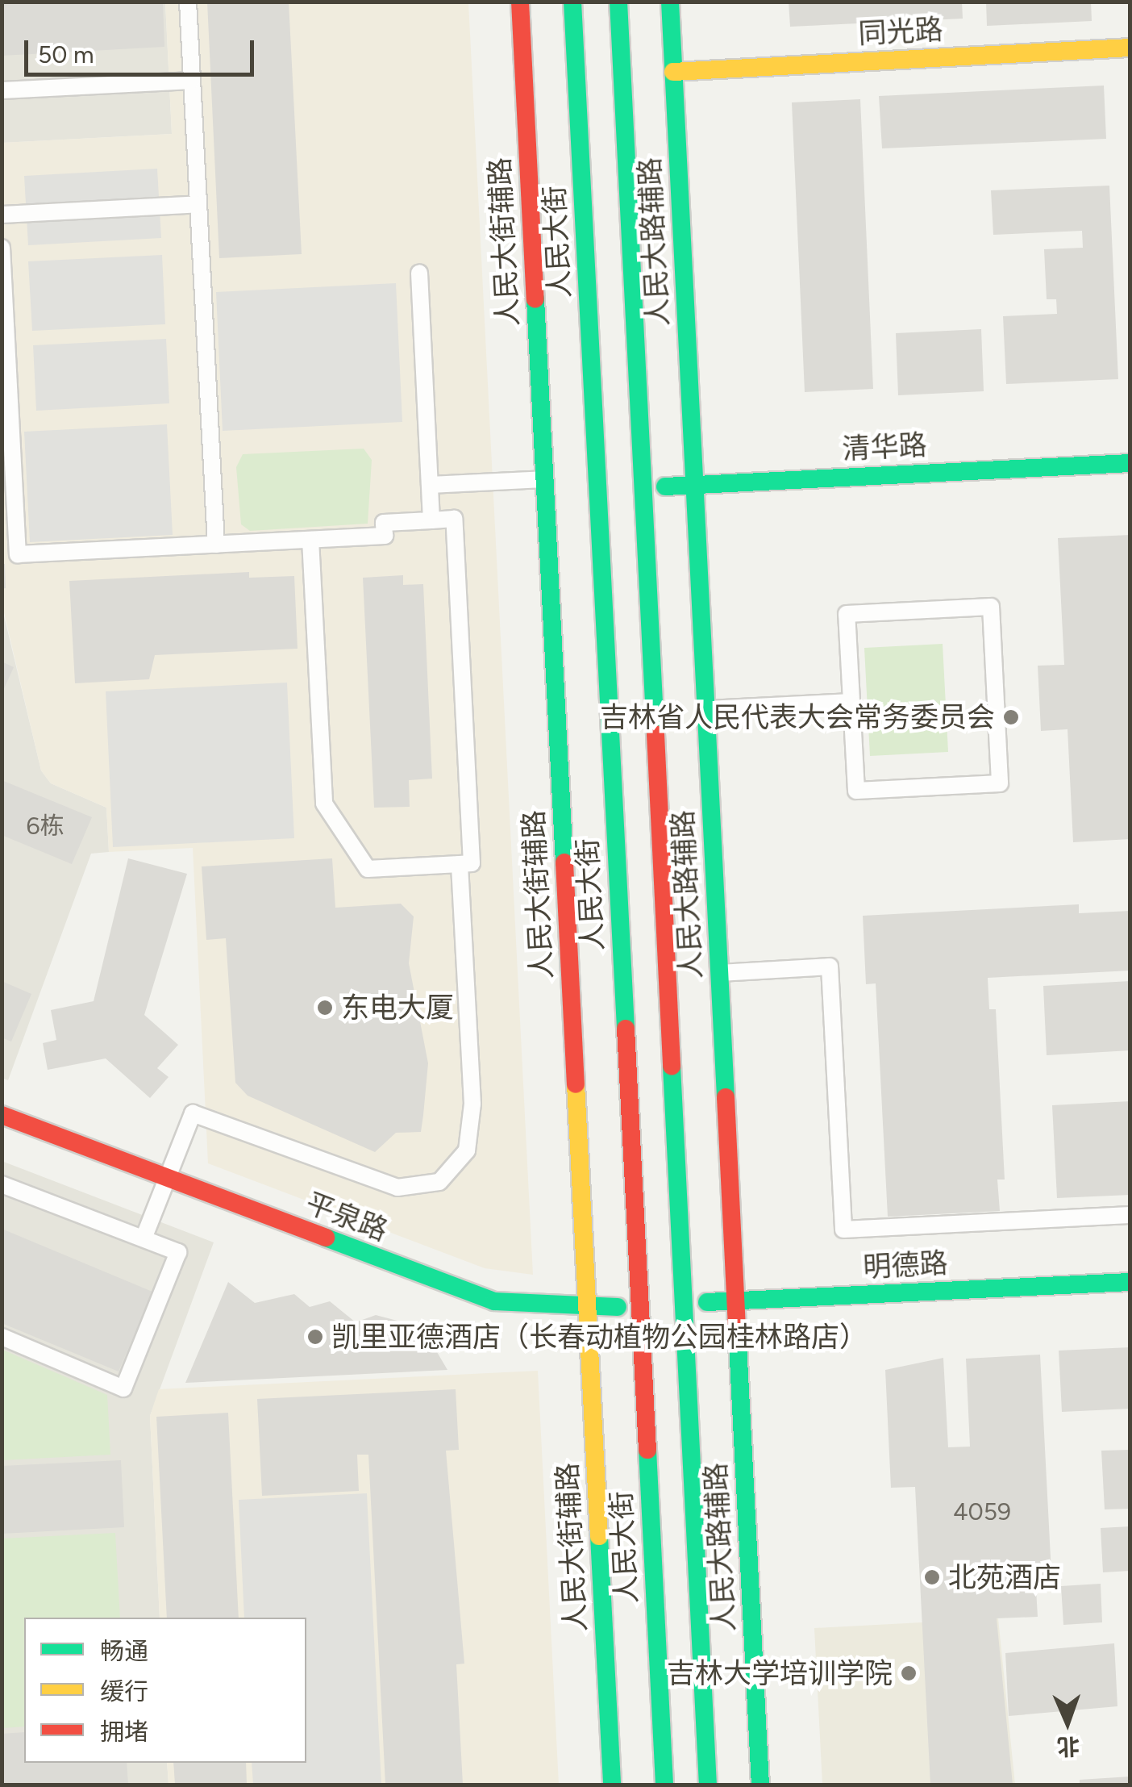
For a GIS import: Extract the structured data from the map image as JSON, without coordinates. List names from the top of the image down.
{
  "streets": {
    "main road": [
      "同光路",
      "人民大街辅路",
      "人民大街",
      "人民大路辅路",
      "清华路",
      "平泉路",
      "明德路"
    ]
  },
  "crossings": [
    ["同光路", "人民大路辅路"],
    ["人民大街辅路", "平泉路"],
    ["人民大街", "平泉路"],
    ["人民大路辅路", "清华路"],
    ["人民大路辅路", "明德路"],
    ["平泉路", "明德路"]
  ],
  "places": [
    "吉林省人民代表大会常务委员会",
    "东电大厦",
    "凯里亚德酒店（长春动植物公园桂林路店）",
    "北苑酒店",
    "吉林大学培训学院"
  ],
  "house_numbers": ["6栋", "4059"],
  "legend": ["畅通", "缓行", "拥堵"],
  "scale_bar": "50 m",
  "north": "bottom"
}
